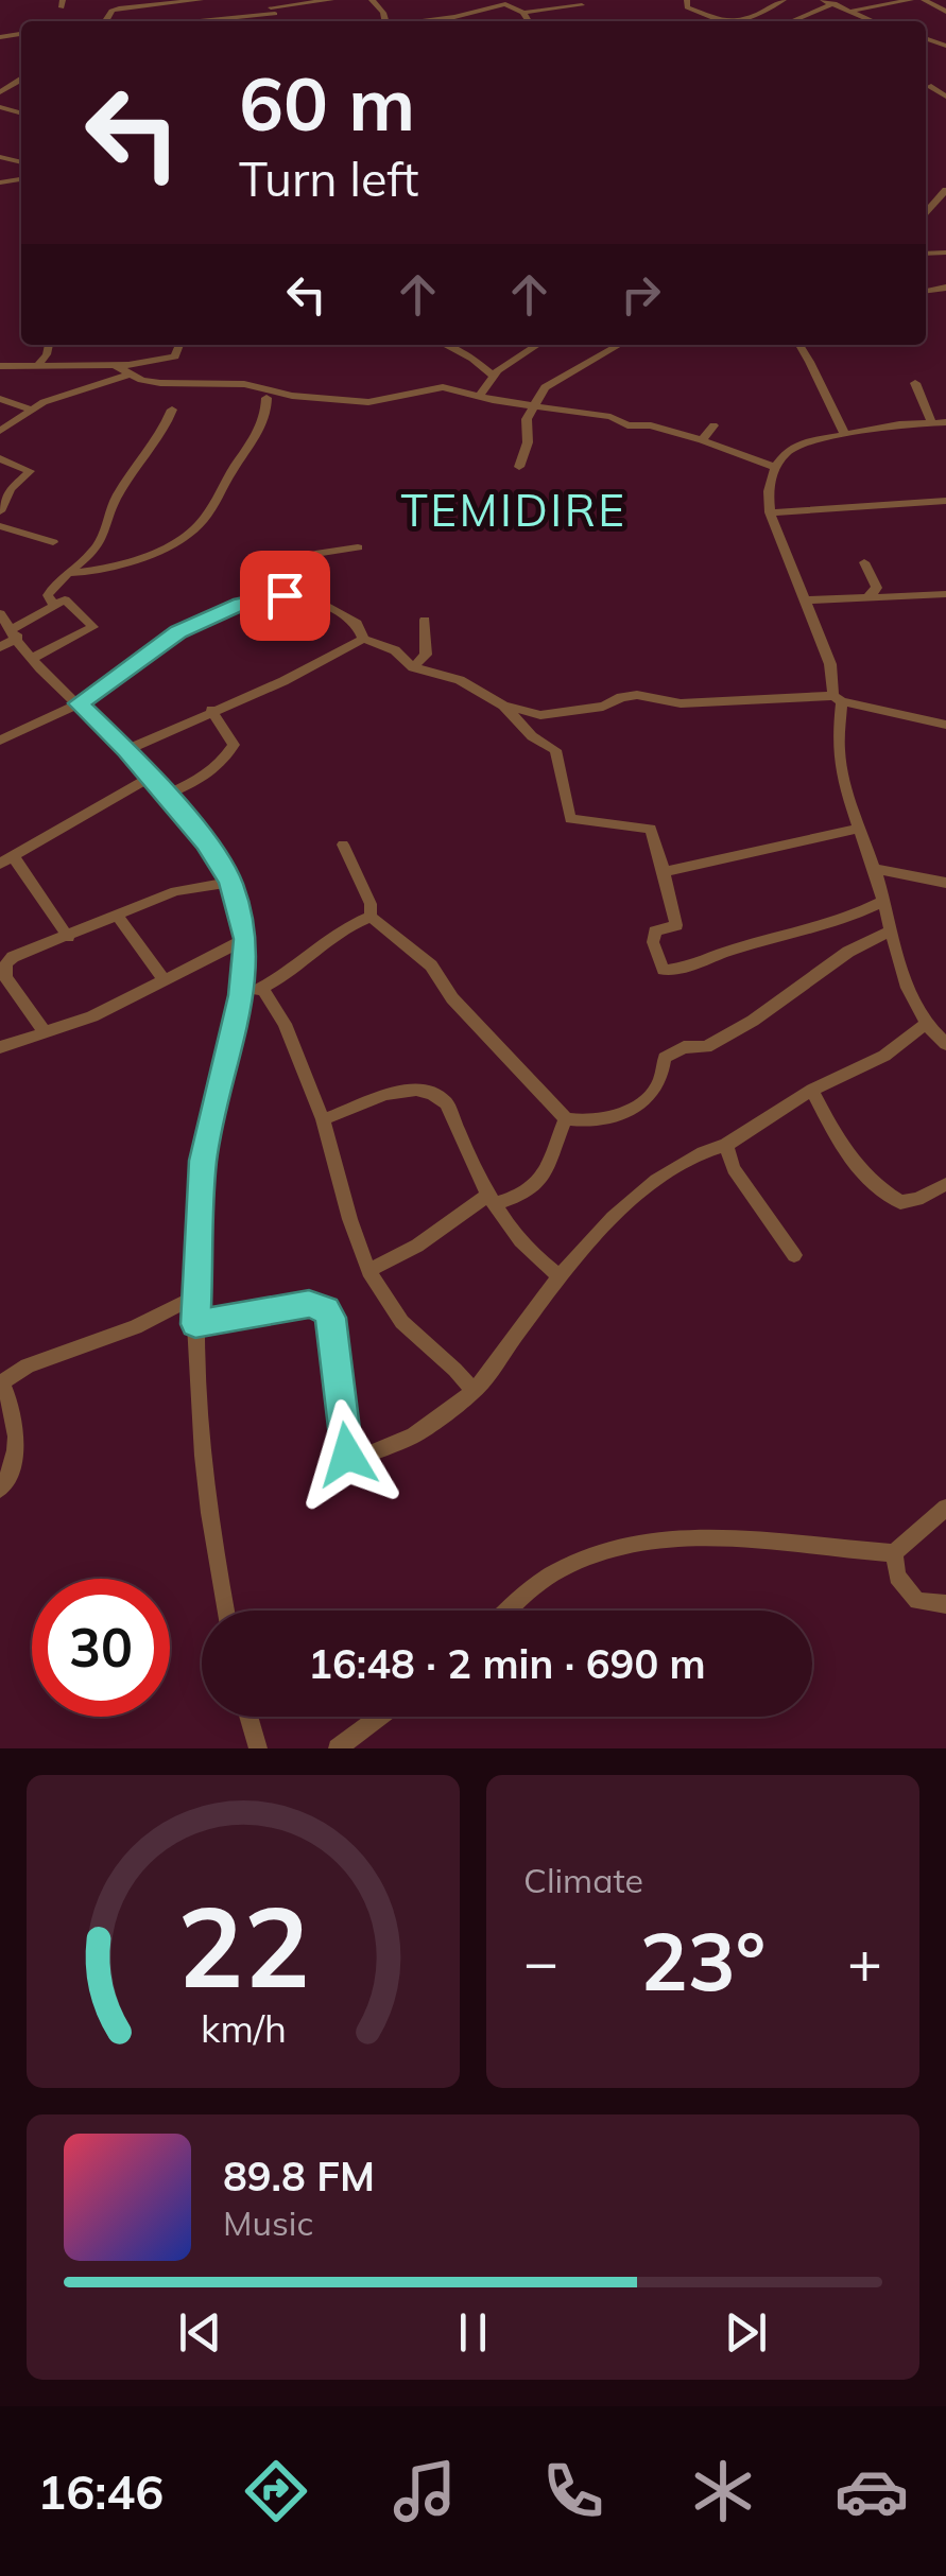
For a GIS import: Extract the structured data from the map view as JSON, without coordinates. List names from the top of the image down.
{
  "districts": ["TEMIDIRE"],
  "page": {
    "turn": ["60 m", "Turn left"],
    "limit": "30",
    "trip": "16:48 · 2 min · 690 m",
    "tile": "Climate",
    "heat": ["−", "23°", "+"],
    "song": ["89.8 FM", "Music"],
    "tabs": "16:46",
    "gauge": ["22", "km/h"]
  }
}
